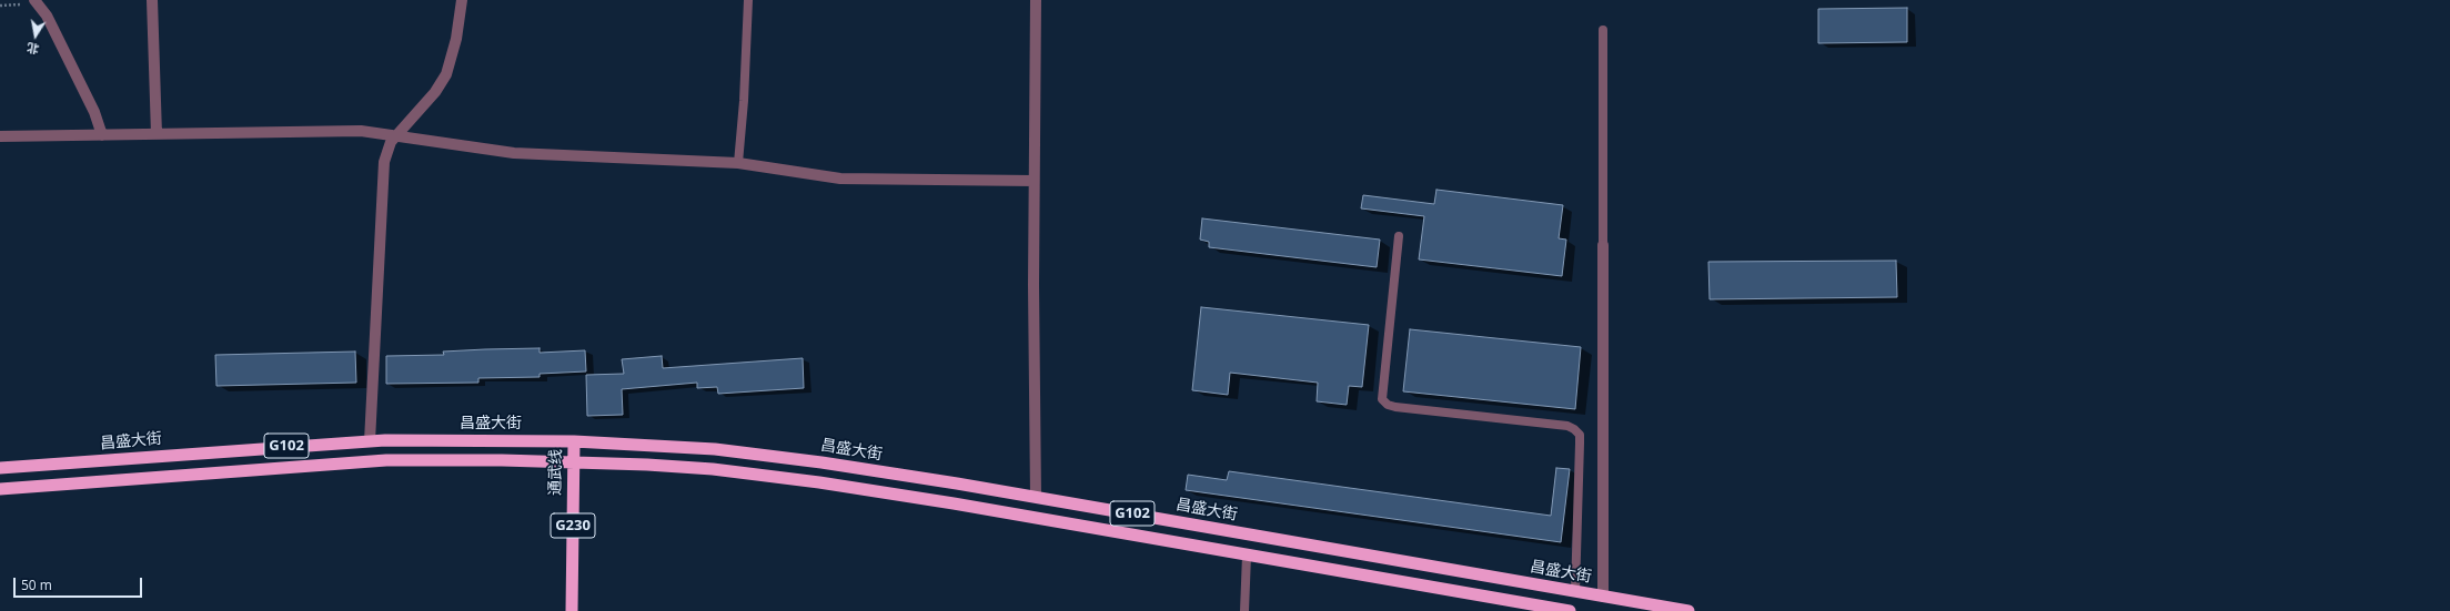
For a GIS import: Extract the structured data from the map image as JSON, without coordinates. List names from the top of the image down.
{
  "streets": {
    "highway": [
      "昌盛大街",
      "G102",
      "通武线",
      "G230"
    ]
  },
  "crossings": [
    ["昌盛大街", "通武线"],
    ["G102", "通武线"]
  ],
  "scale_bar": "50 m",
  "north": "bottom"
}
